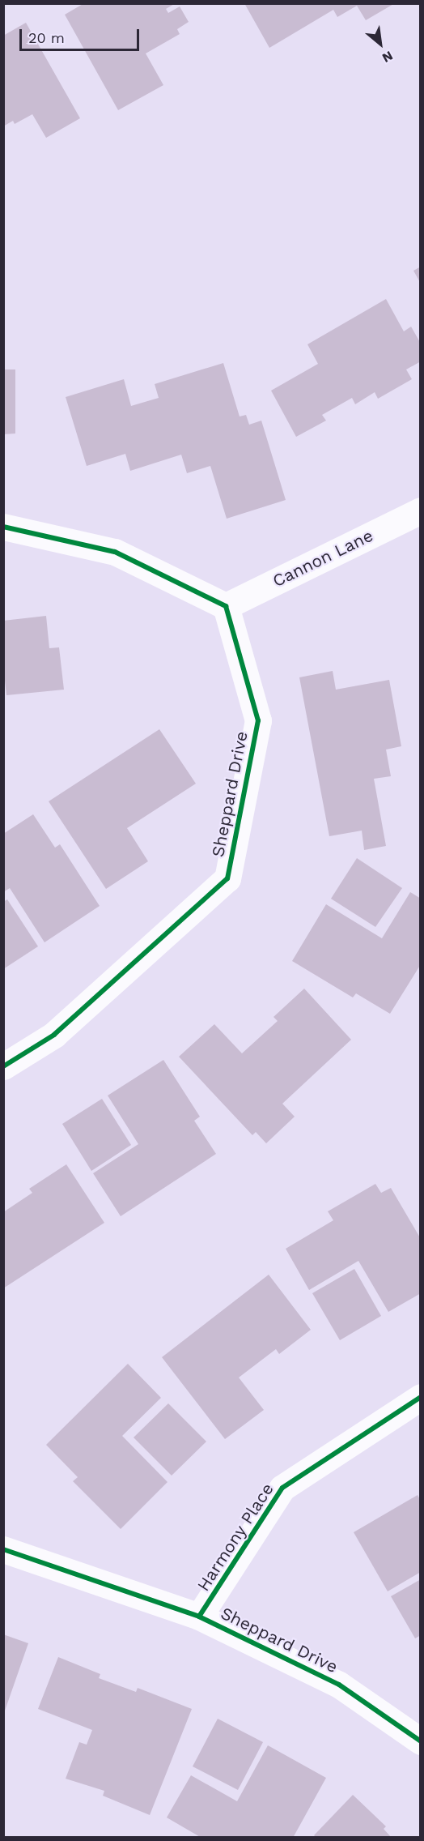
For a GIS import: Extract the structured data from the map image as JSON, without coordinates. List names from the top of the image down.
{
  "streets": {
    "street": ["Cannon Lane", "Sheppard Drive", "Harmony Place"]
  },
  "crossings": [
    ["Cannon Lane", "Sheppard Drive"],
    ["Sheppard Drive", "Harmony Place"]
  ],
  "scale_bar": "20 m",
  "north": "bottom right"
}
